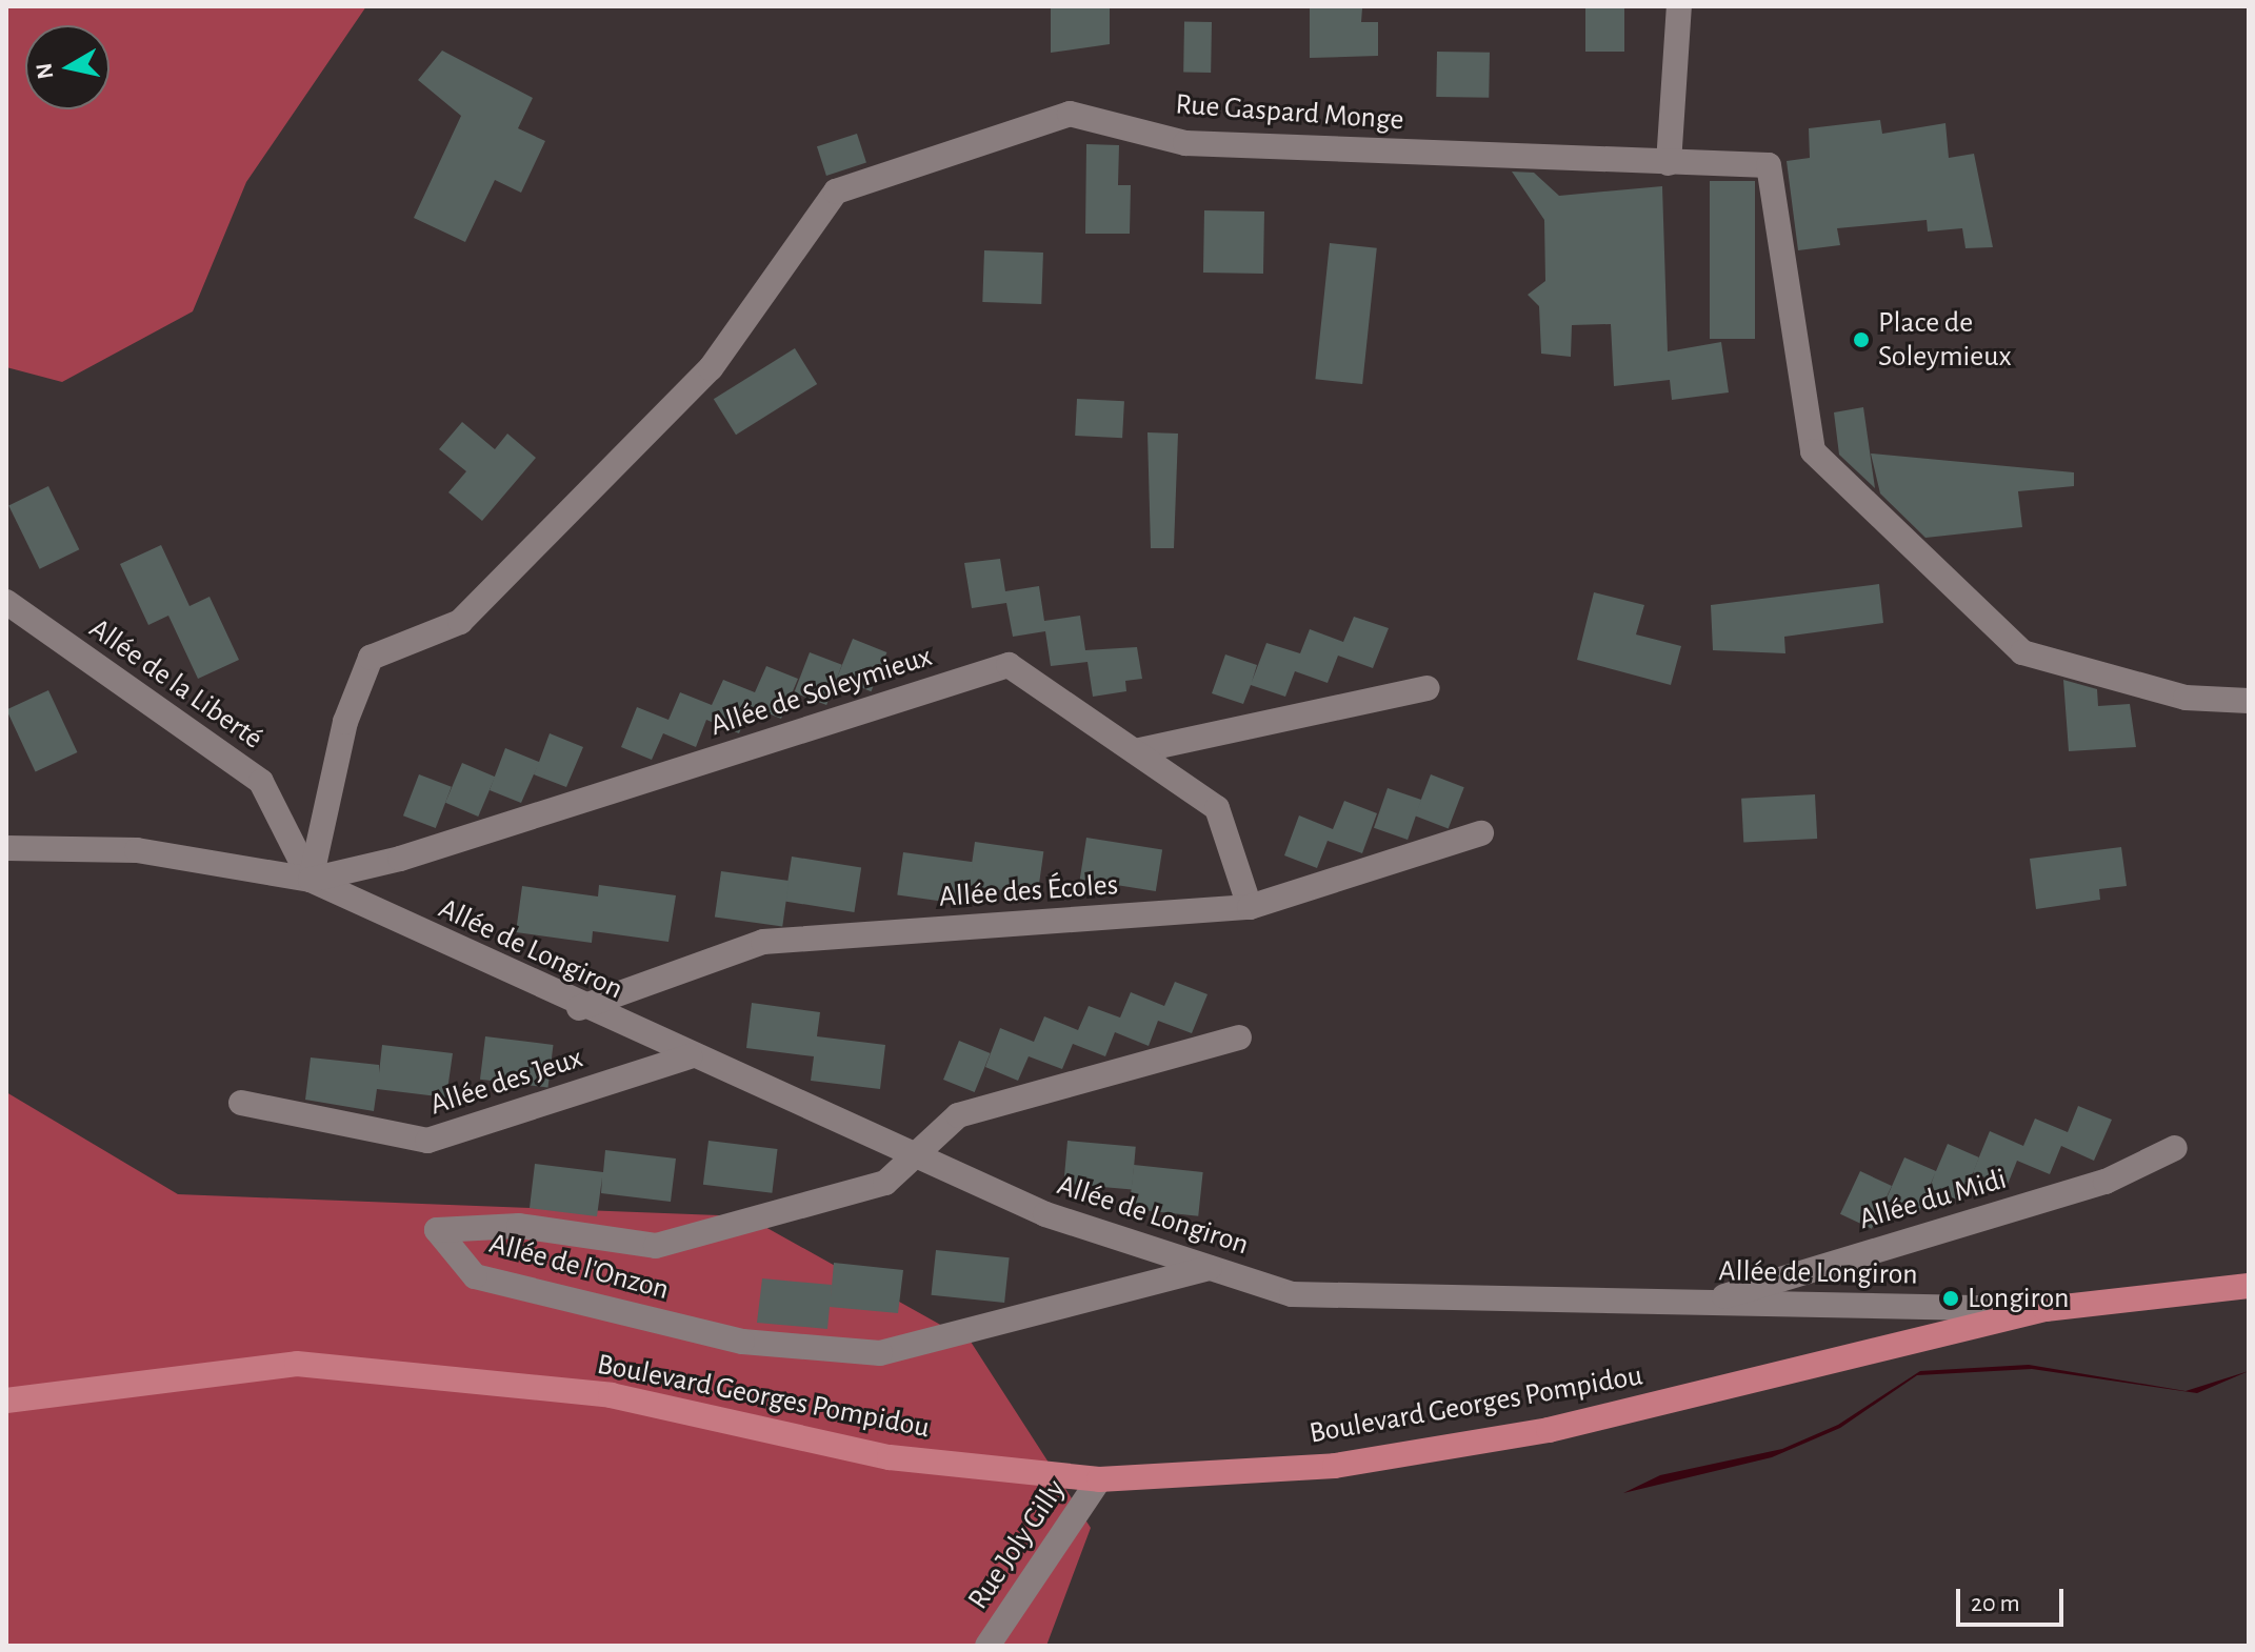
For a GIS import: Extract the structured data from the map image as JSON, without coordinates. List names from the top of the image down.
{
  "streets": {
    "main road": ["Boulevard Georges Pompidou"],
    "street": [
      "Rue Gaspard Monge",
      "Allée de la Liberté",
      "Allée de Soleymieux",
      "Allée des Écoles",
      "Allée de Longiron",
      "Allée des Jeux",
      "Allée du Midi",
      "Allée de l'Onzon",
      "Rue Joly Gilly"
    ]
  },
  "crossings": [
    ["Rue Gaspard Monge", "Allée de la Liberté"],
    ["Rue Gaspard Monge", "Allée de Soleymieux"],
    ["Rue Gaspard Monge", "Allée de Longiron"],
    ["Allée de la Liberté", "Allée de Soleymieux"],
    ["Allée de la Liberté", "Allée de Longiron"],
    ["Allée de Soleymieux", "Allée des Écoles"],
    ["Allée de Soleymieux", "Allée de Longiron"],
    ["Allée des Écoles", "Allée de Longiron"],
    ["Allée de Longiron", "Allée des Jeux"],
    ["Allée de Longiron", "Allée du Midi"],
    ["Allée de Longiron", "Allée de l'Onzon"],
    ["Allée de Longiron", "Boulevard Georges Pompidou"],
    ["Boulevard Georges Pompidou", "Rue Joly Gilly"]
  ],
  "places": ["Place de Soleymieux", "Longiron"],
  "scale_bar": "20 m",
  "north": "left"
}
